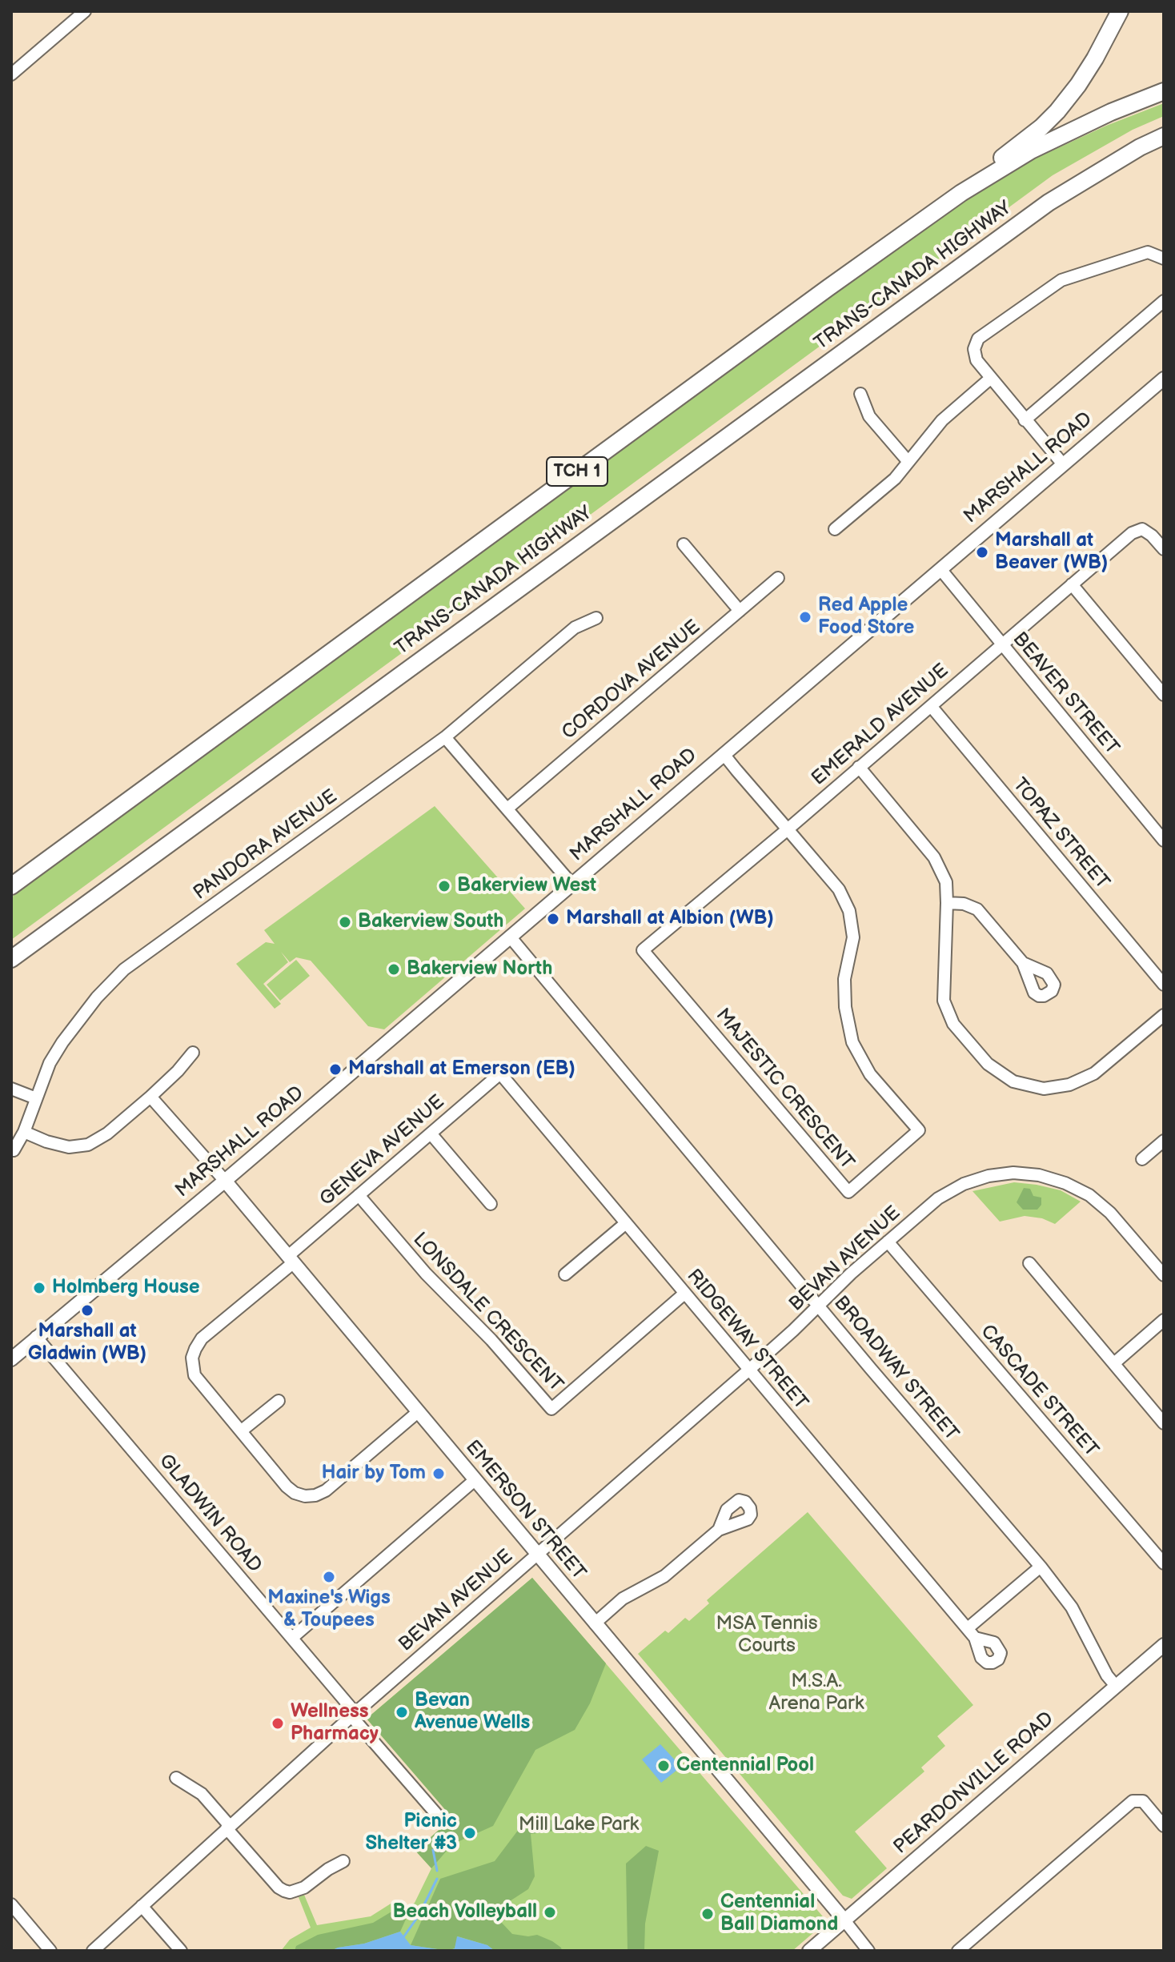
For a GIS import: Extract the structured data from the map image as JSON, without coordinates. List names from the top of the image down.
{
  "streets": {
    "highway": ["TRANS-CANADA HIGHWAY", "TCH 1"],
    "main road": ["MARSHALL ROAD", "EMERSON STREET", "PEARDONVILLE ROAD"],
    "street": [
      "CORDOVA AVENUE",
      "BEAVER STREET",
      "EMERALD AVENUE",
      "TOPAZ STREET",
      "PANDORA AVENUE",
      "MAJESTIC CRESCENT",
      "GENEVA AVENUE",
      "BEVAN AVENUE",
      "LONSDALE CRESCENT",
      "RIDGEWAY STREET",
      "BROADWAY STREET",
      "CASCADE STREET",
      "GLADWIN ROAD"
    ]
  },
  "crossings": [
    ["MARSHALL ROAD", "BEAVER STREET"],
    ["MARSHALL ROAD", "MAJESTIC CRESCENT"],
    ["MARSHALL ROAD", "BROADWAY STREET"],
    ["MARSHALL ROAD", "EMERSON STREET"],
    ["MARSHALL ROAD", "GLADWIN ROAD"],
    ["BEAVER STREET", "EMERALD AVENUE"],
    ["EMERALD AVENUE", "TOPAZ STREET"],
    ["EMERALD AVENUE", "MAJESTIC CRESCENT"],
    ["GENEVA AVENUE", "LONSDALE CRESCENT"],
    ["GENEVA AVENUE", "RIDGEWAY STREET"],
    ["GENEVA AVENUE", "EMERSON STREET"],
    ["BEVAN AVENUE", "RIDGEWAY STREET"],
    ["BEVAN AVENUE", "BROADWAY STREET"],
    ["BEVAN AVENUE", "CASCADE STREET"],
    ["BEVAN AVENUE", "EMERSON STREET"],
    ["BEVAN AVENUE", "GLADWIN ROAD"],
    ["LONSDALE CRESCENT", "RIDGEWAY STREET"],
    ["RIDGEWAY STREET", "BROADWAY STREET"],
    ["BROADWAY STREET", "PEARDONVILLE ROAD"],
    ["EMERSON STREET", "PEARDONVILLE ROAD"]
  ],
  "parks": ["MSA Tennis Courts", "M.S.A. Arena Park", "Mill Lake Park"],
  "places": [
    "Marshall at Beaver (WB)",
    "Red Apple Food Store",
    "Bakerview West",
    "Marshall at Albion (WB)",
    "Bakerview South",
    "Bakerview North",
    "Marshall at Emerson (EB)",
    "Holmberg House",
    "Marshall at Gladwin (WB)",
    "Hair by Tom",
    "Maxine's Wigs & Toupees",
    "Bevan Avenue Wells",
    "Wellness Pharmacy",
    "Centennial Pool",
    "Picnic Shelter #3",
    "Beach Volleyball",
    "Centennial Ball Diamond"
  ]
}
